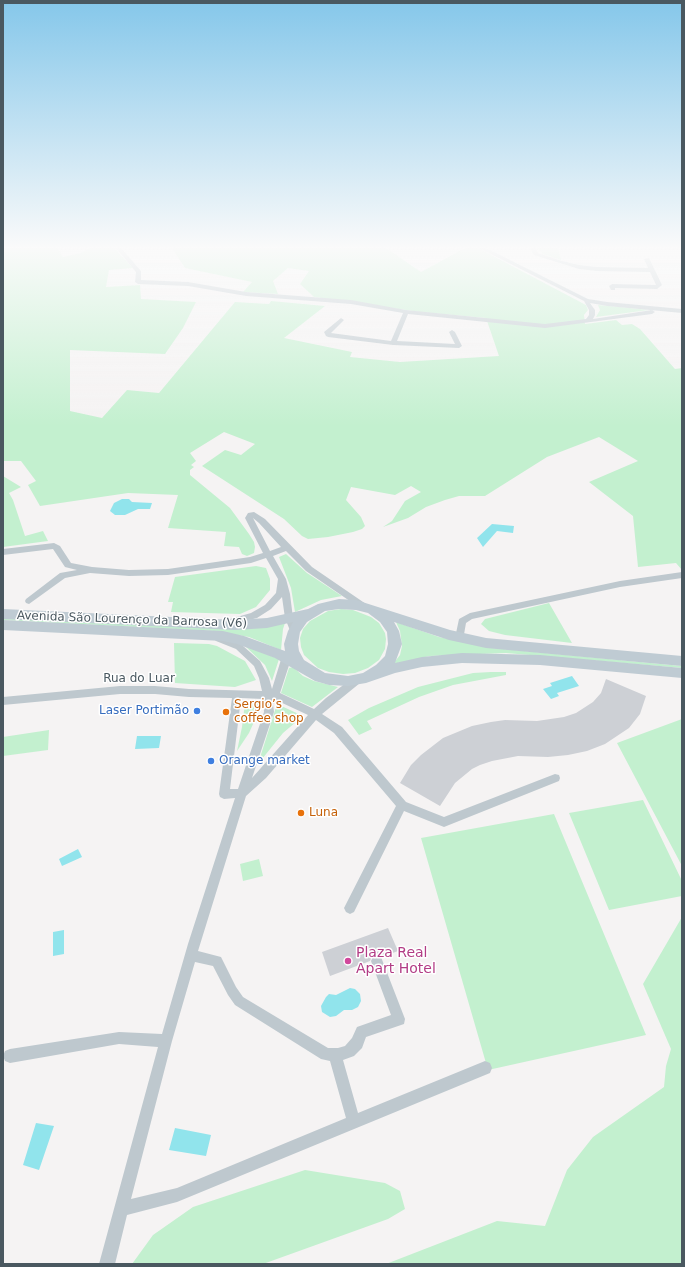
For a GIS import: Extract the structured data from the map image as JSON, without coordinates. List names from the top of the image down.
{
  "streets": {
    "main road": ["Avenida São Lourenço da Barrosa (V6)"],
    "street": ["Rua do Luar"]
  },
  "places": [
    "Laser Portimão",
    "Sergio’s coffee shop",
    "Orange market",
    "Luna",
    "Plaza Real Apart Hotel"
  ]
}
